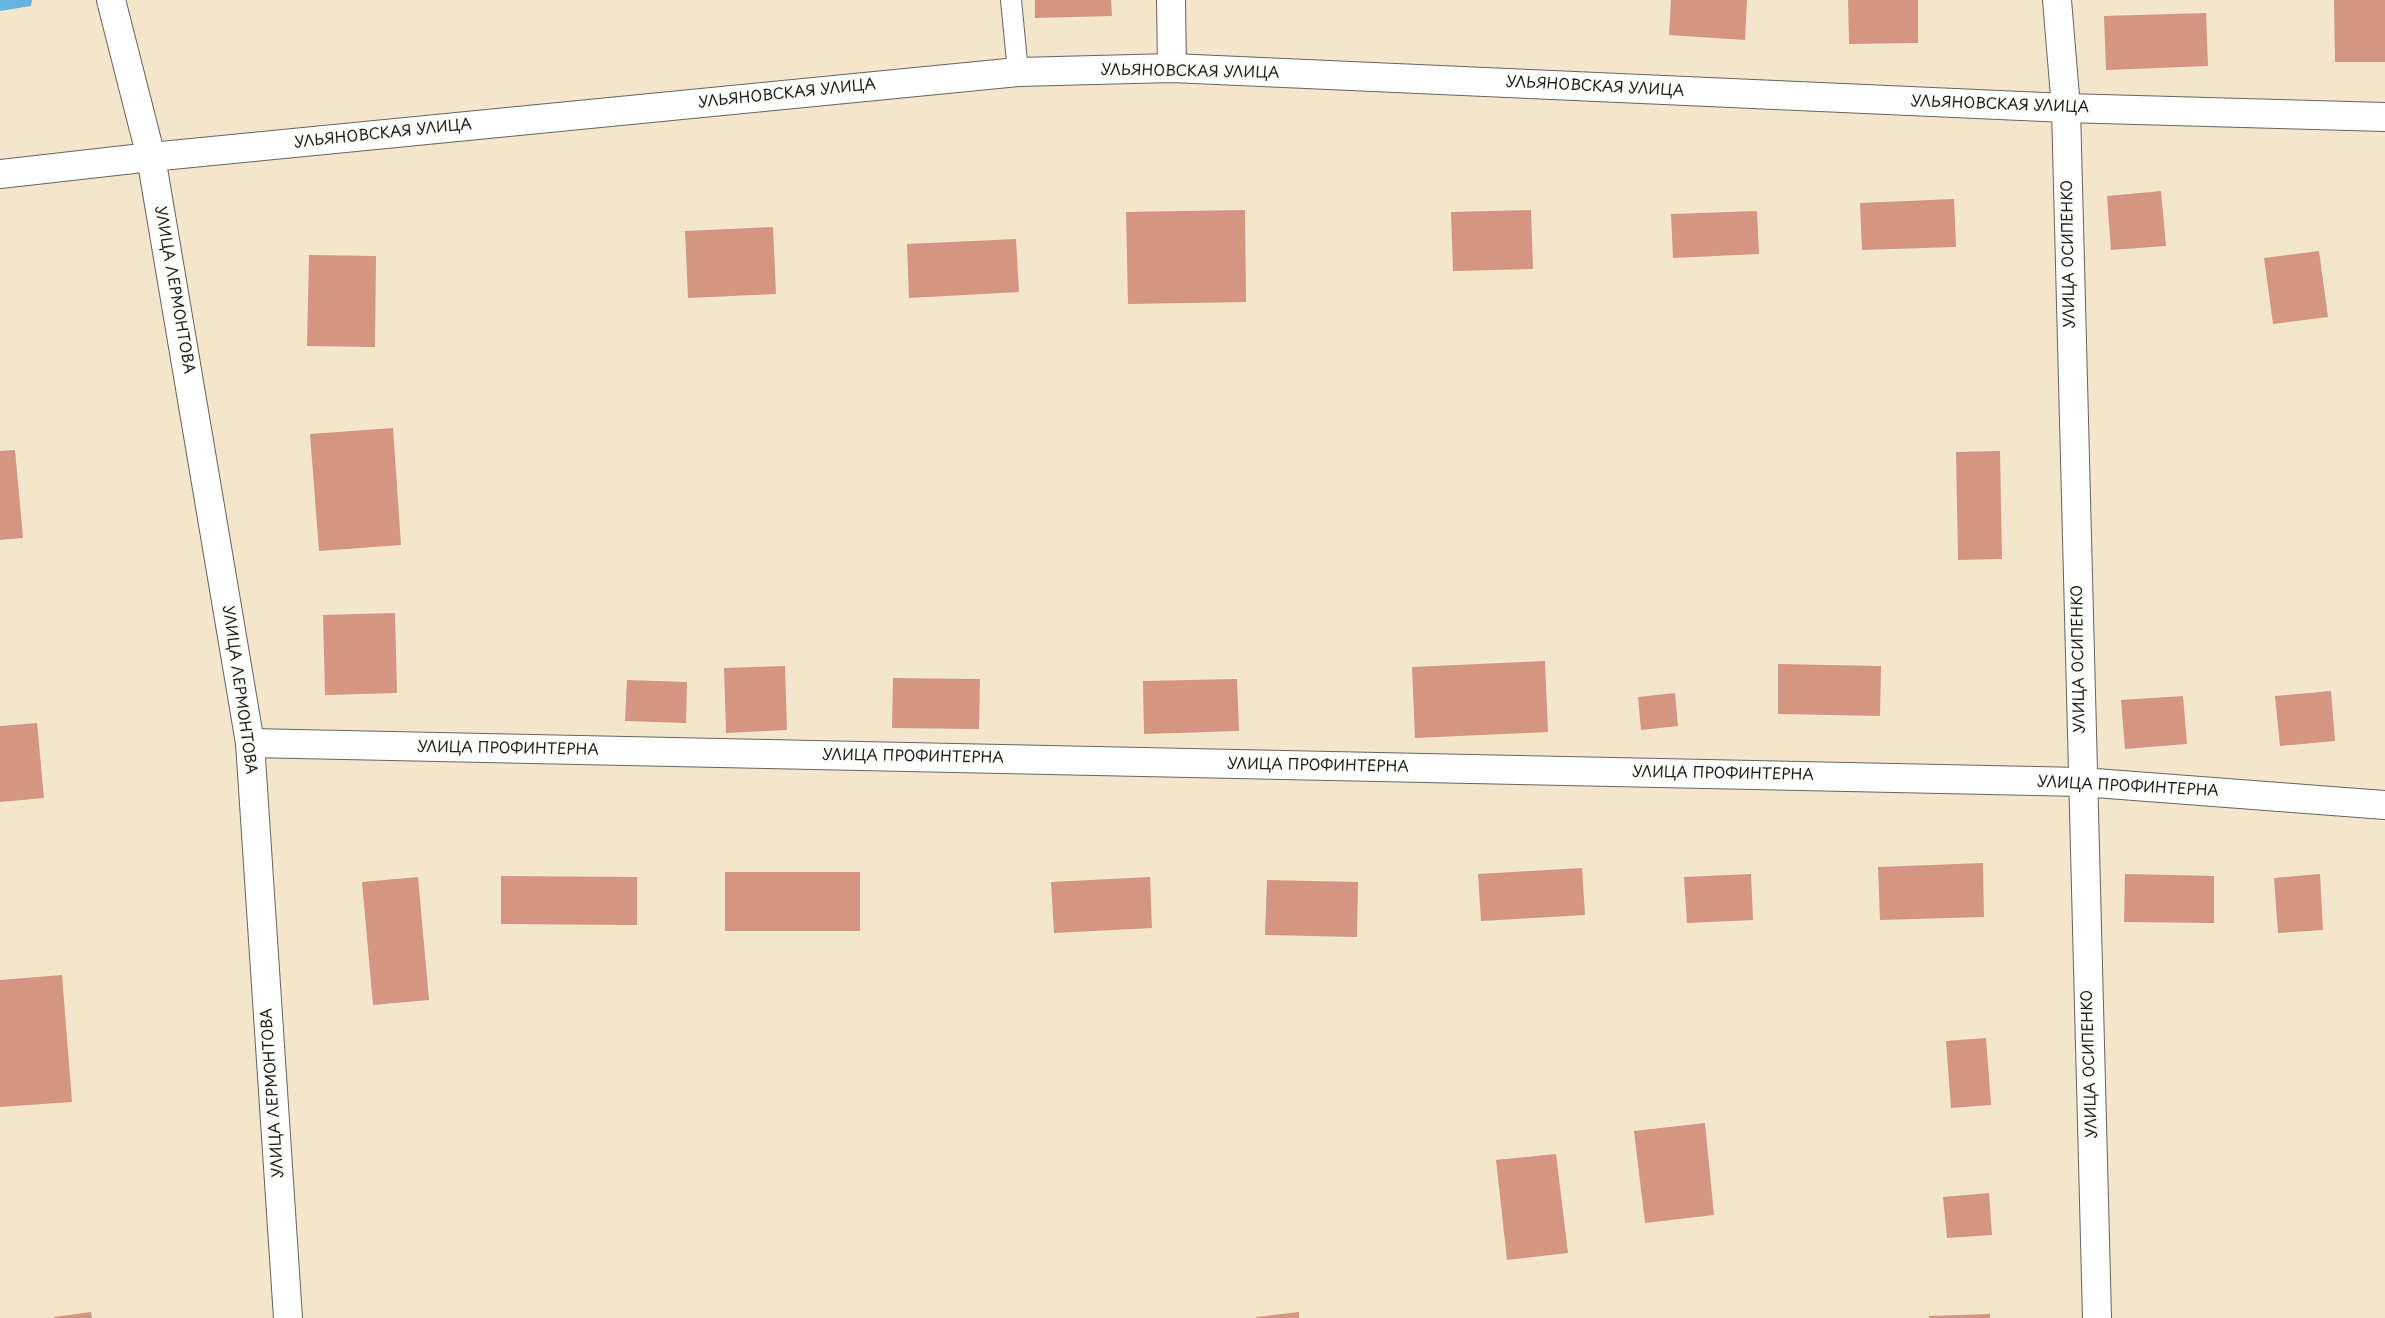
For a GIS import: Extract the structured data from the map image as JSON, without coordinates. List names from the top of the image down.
{
  "streets": {
    "street": [
      "УЛЬЯНОВСКАЯ УЛИЦА",
      "УЛИЦА ОСИПЕНКО",
      "УЛИЦА ЛЕРМОНТОВА",
      "УЛИЦА ПРОФИНТЕРНА"
    ]
  },
  "crossings": [
    ["УЛЬЯНОВСКАЯ УЛИЦА", "УЛИЦА ОСИПЕНКО"],
    ["УЛЬЯНОВСКАЯ УЛИЦА", "УЛИЦА ЛЕРМОНТОВА"],
    ["УЛИЦА ОСИПЕНКО", "УЛИЦА ПРОФИНТЕРНА"],
    ["УЛИЦА ЛЕРМОНТОВА", "УЛИЦА ПРОФИНТЕРНА"]
  ]
}
